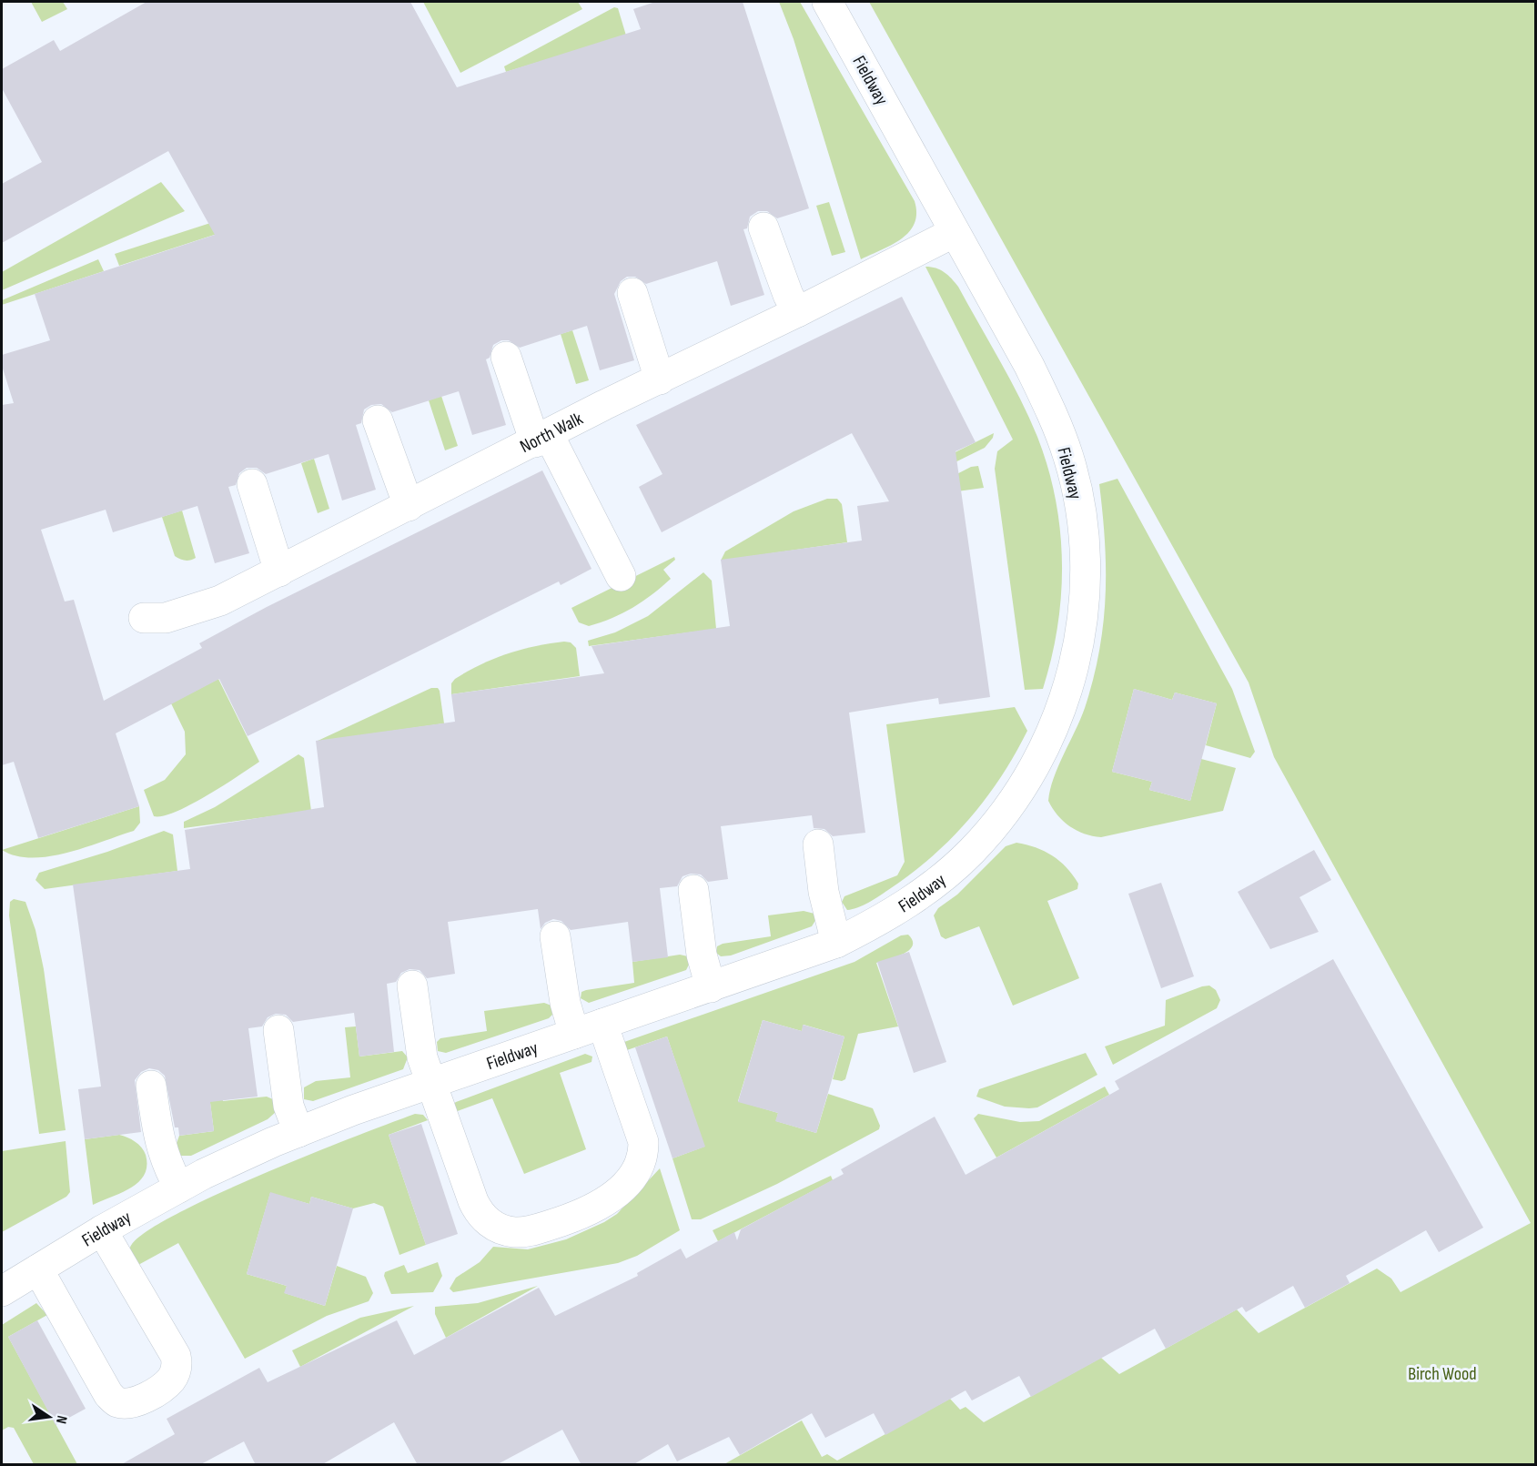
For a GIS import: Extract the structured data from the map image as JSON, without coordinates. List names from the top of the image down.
{
  "streets": {
    "street": ["Fieldway", "North Walk"]
  },
  "crossings": [
    ["Fieldway", "North Walk"]
  ],
  "parks": ["Birch Wood"],
  "north": "right"
}
